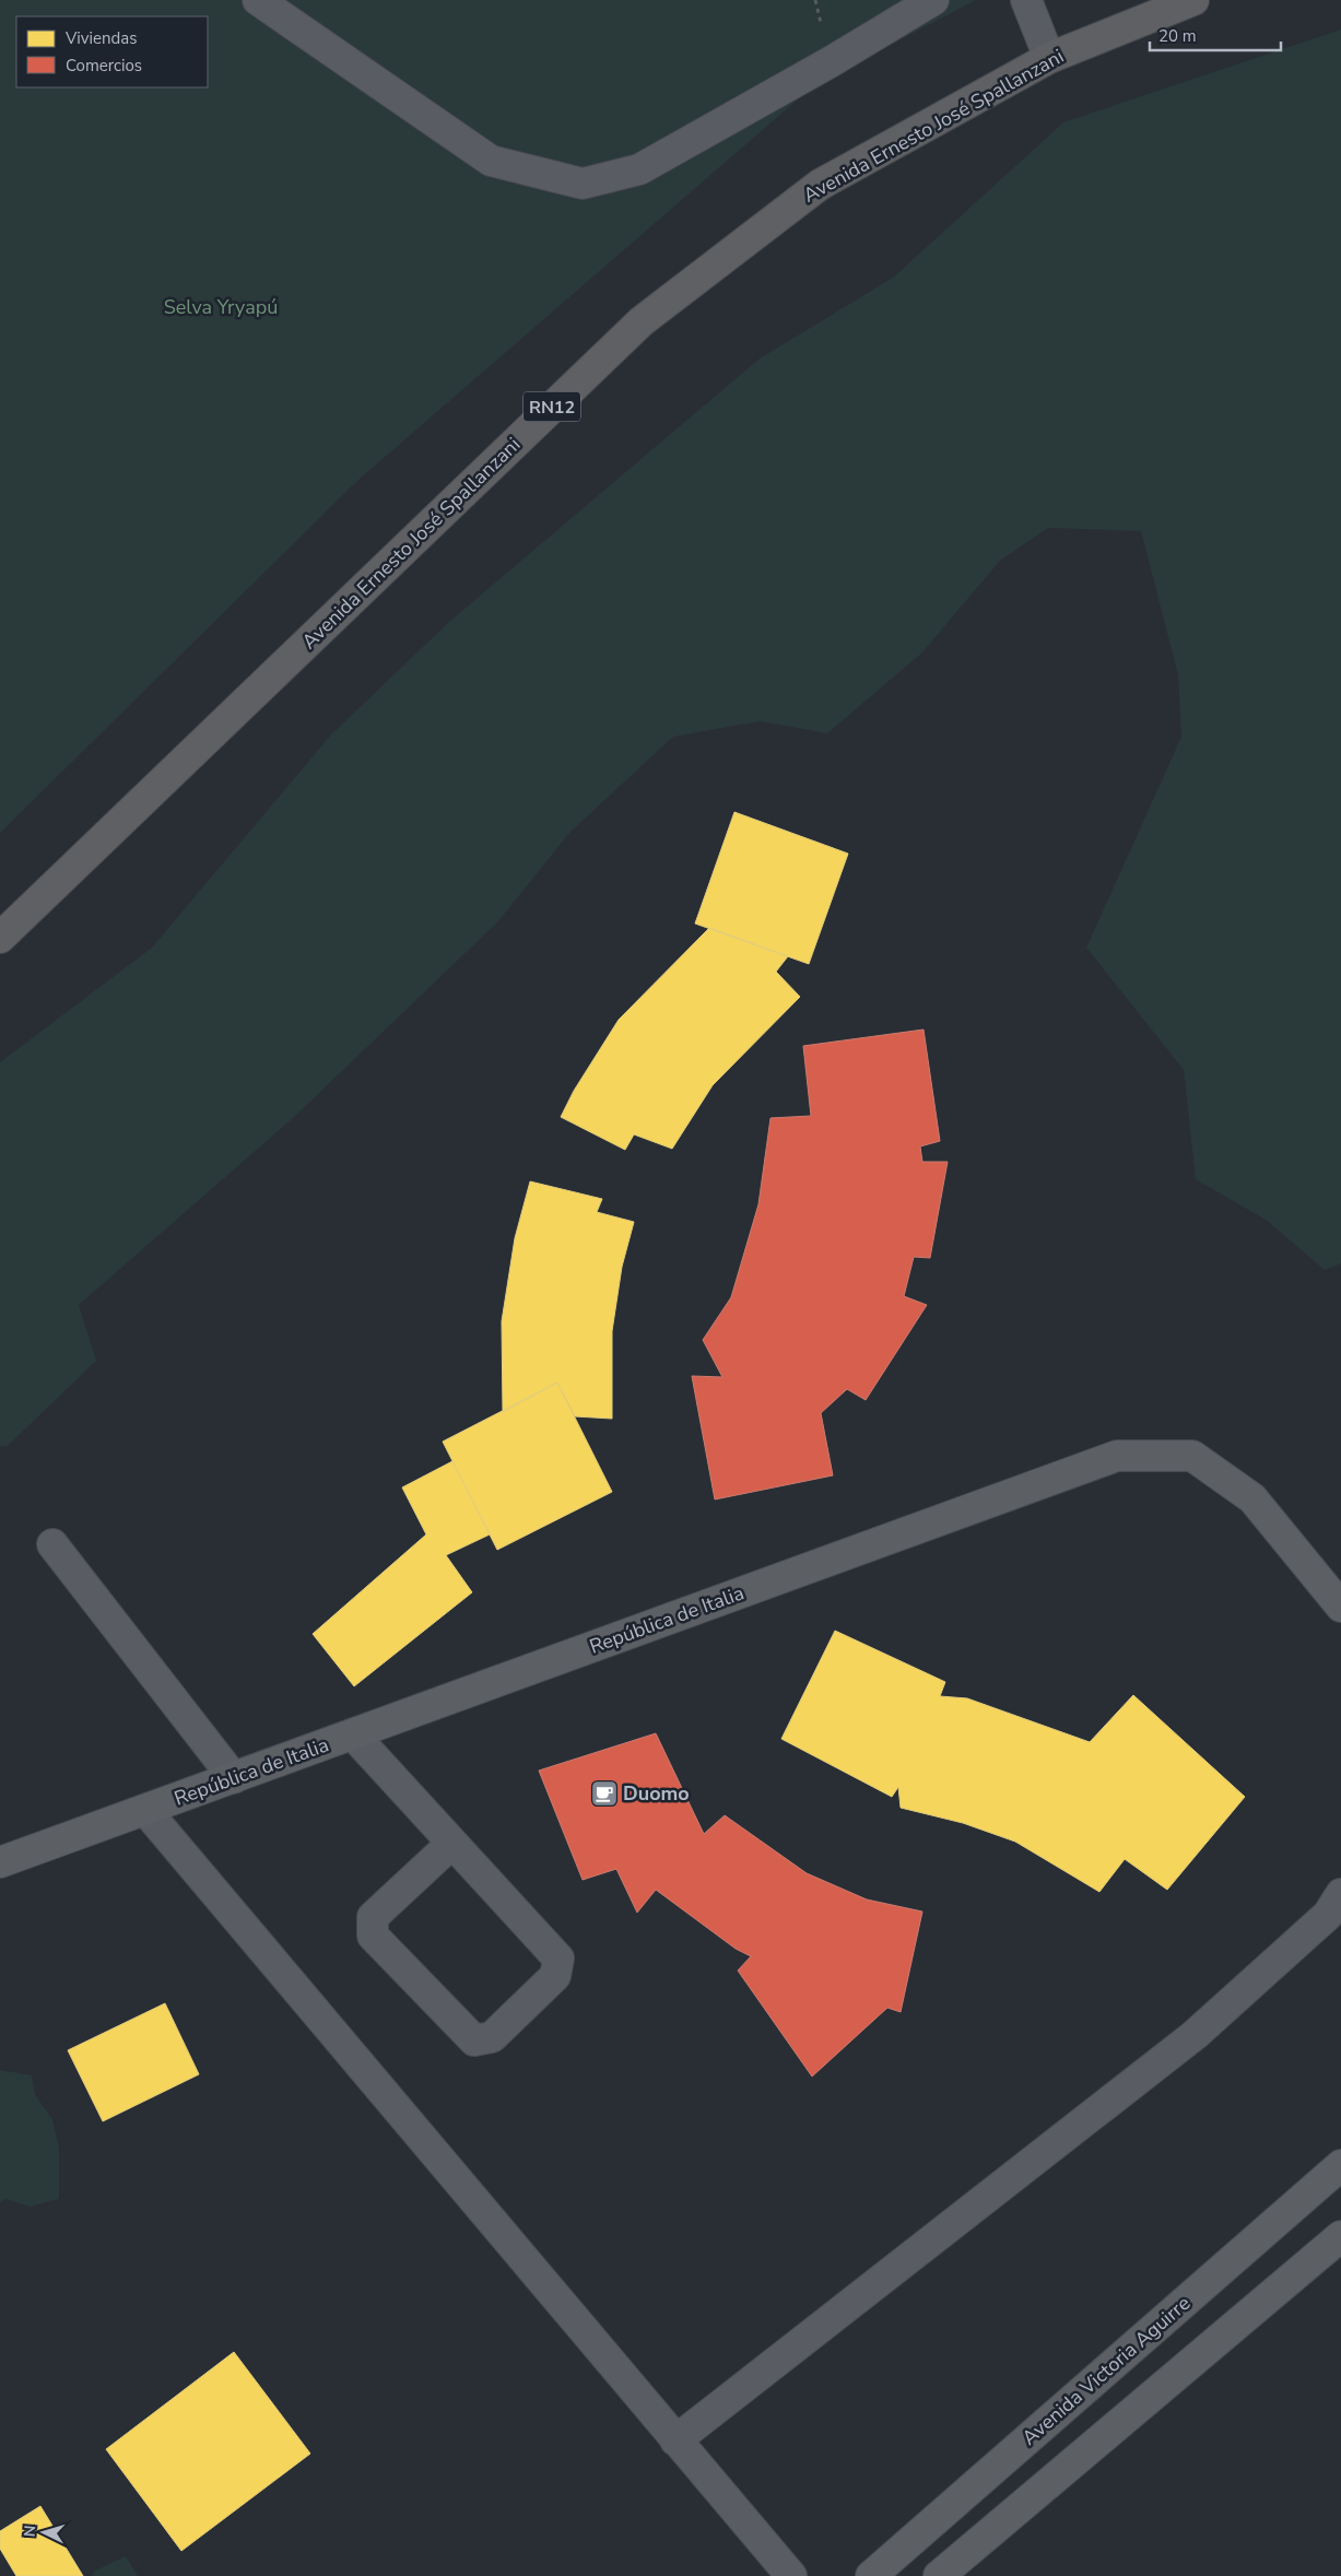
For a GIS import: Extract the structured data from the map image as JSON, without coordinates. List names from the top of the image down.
{
  "streets": {
    "highway": ["Avenida Ernesto José Spallanzani", "RN12"],
    "main road": ["República de Italia", "Avenida Victoria Aguirre"]
  },
  "parks": ["Selva Yryapú"],
  "places": {
    "cafe": ["Duomo"]
  },
  "legend": ["Viviendas", "Comercios"],
  "scale_bar": "20 m",
  "north": "left"
}
